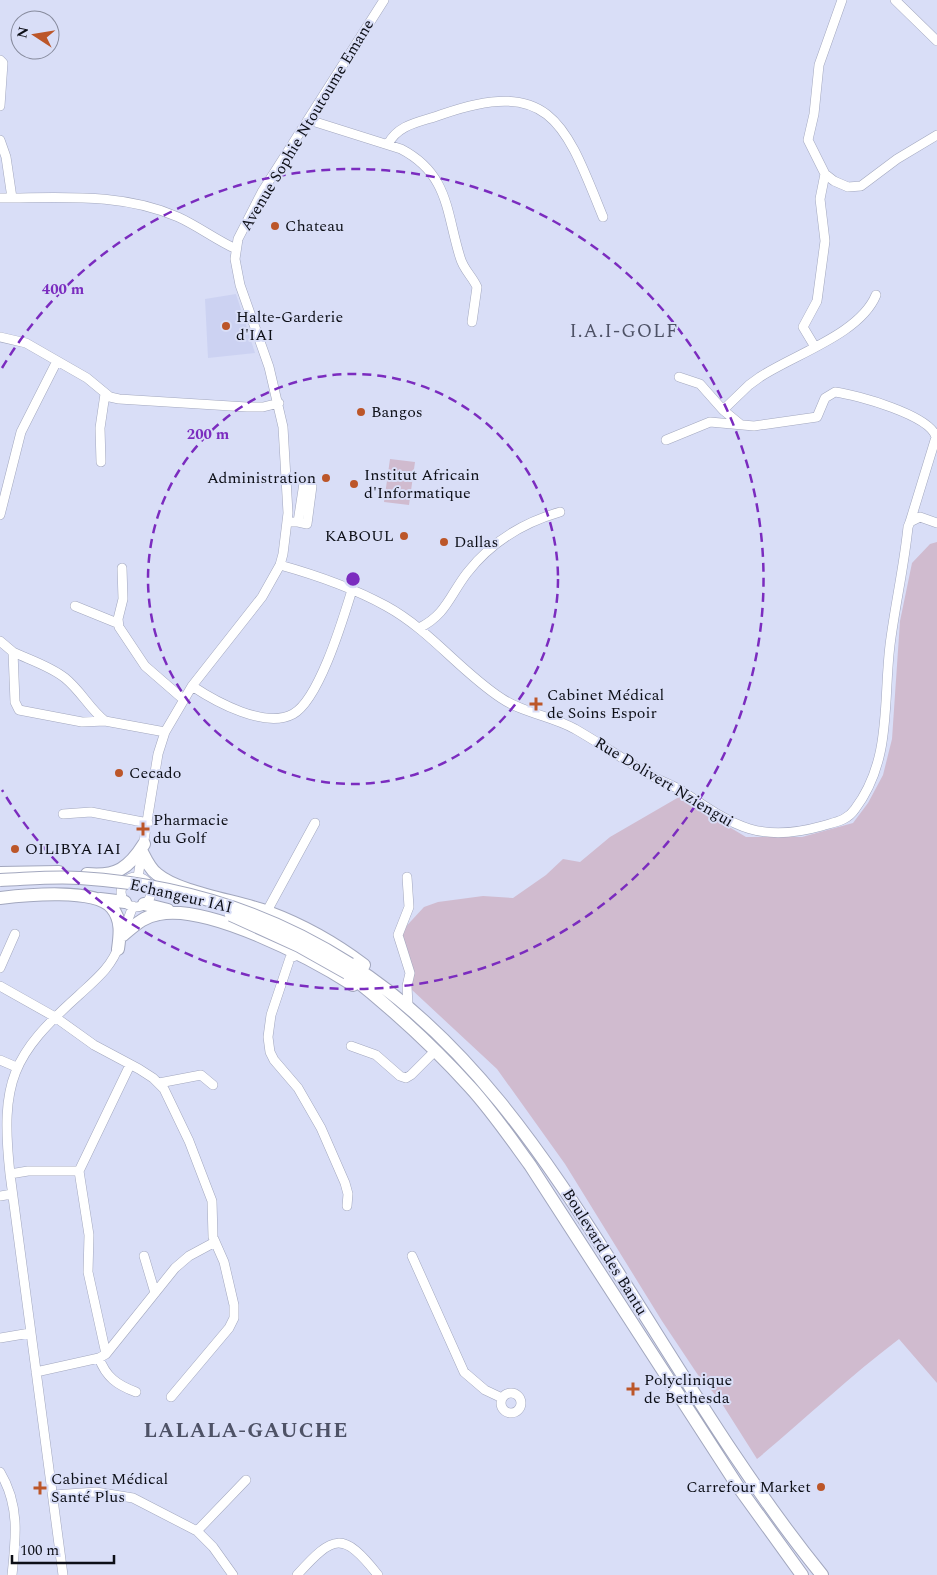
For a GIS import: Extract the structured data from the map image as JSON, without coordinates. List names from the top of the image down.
{
  "streets": {
    "highway": ["Echangeur IAI", "Boulevard des Bantu"],
    "street": ["Avenue Sophie Ntoutoume Emane", "Rue Dolivert Nziengui"]
  },
  "crossings": [
    ["Avenue Sophie Ntoutoume Emane", "Rue Dolivert Nziengui"],
    ["Echangeur IAI", "Boulevard des Bantu"]
  ],
  "districts": ["I.A.I-GOLF", "LALALA-GAUCHE"],
  "places": {
    "other": [
      "Chateau",
      "Halte-Garderie d'IAI",
      "Bangos",
      "Administration",
      "Institut Africain d'Informatique",
      "KABOUL",
      "Dallas",
      "Cecado",
      "OILIBYA IAI",
      "Carrefour Market"
    ],
    "health": [
      "Cabinet Médical de Soins Espoir",
      "Pharmacie du Golf",
      "Polyclinique de Bethesda",
      "Cabinet Médical Santé Plus"
    ]
  },
  "scale_bar": "100 m",
  "north": "left",
  "rings": ["400 m", "200 m"]
}
